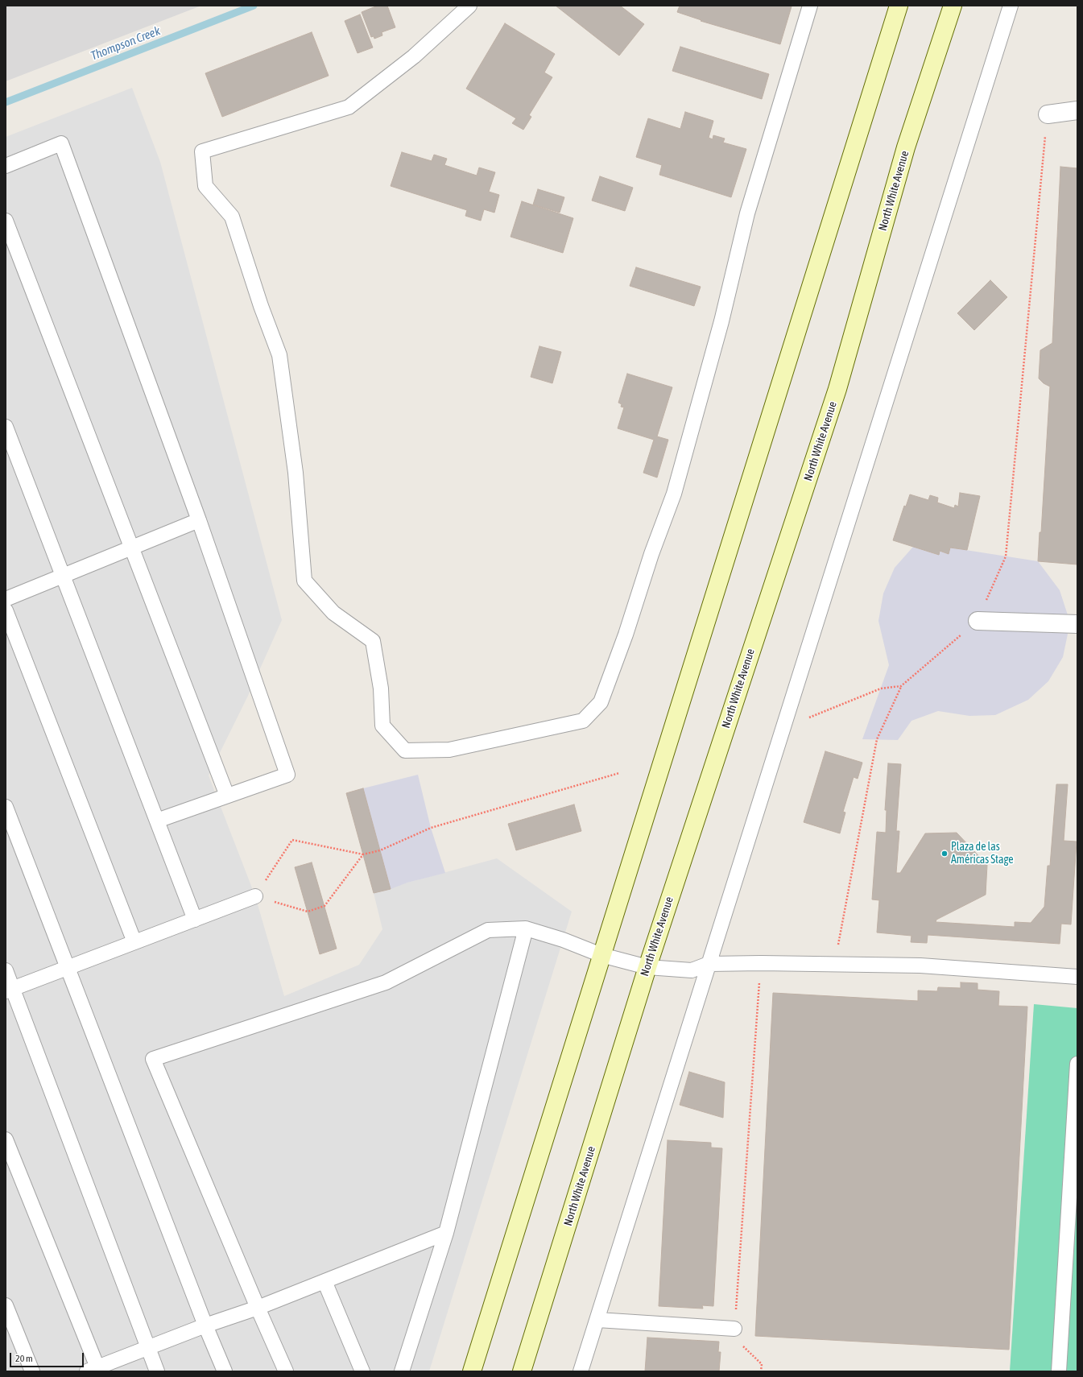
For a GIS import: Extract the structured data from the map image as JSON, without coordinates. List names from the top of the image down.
{
  "streets": {
    "main road": ["North White Avenue"]
  },
  "water": ["Thompson Creek"],
  "places": ["Plaza de las Américas Stage"],
  "scale_bar": "20 m"
}
